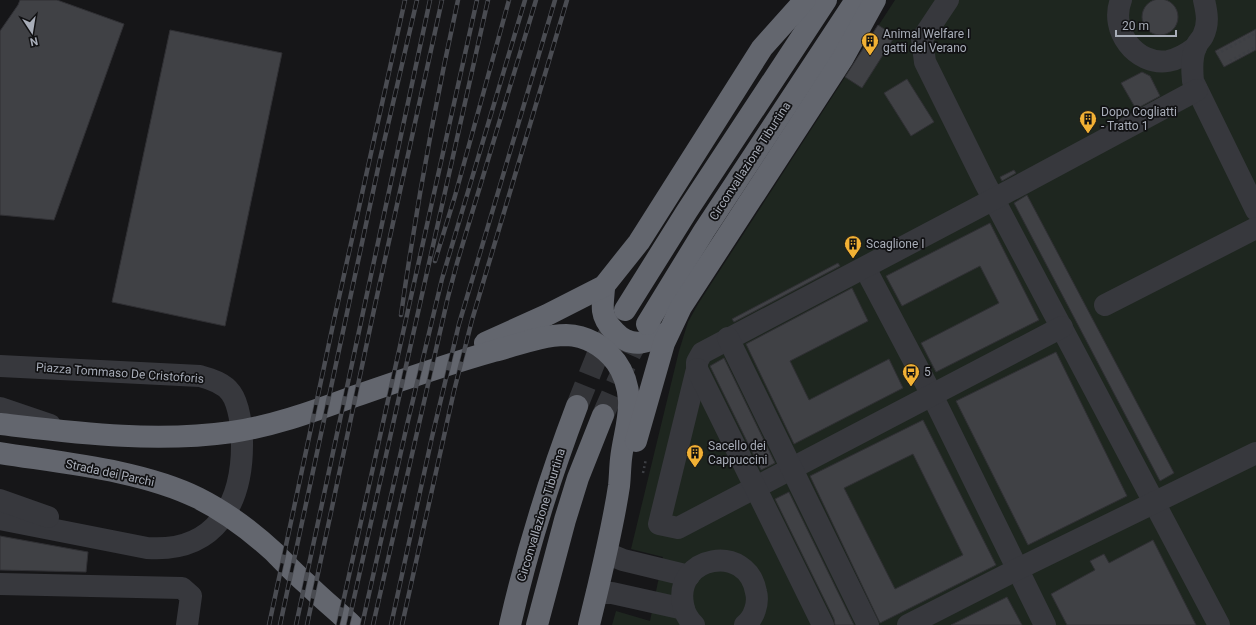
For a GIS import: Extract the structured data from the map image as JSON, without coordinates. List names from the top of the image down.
{
  "streets": {
    "highway": ["Circonvallazione Tiburtina", "Strada dei Parchi"],
    "street": ["Piazza Tommaso De Cristoforis"]
  },
  "places": {
    "building": [
      "Animal Welfare I gatti del Verano",
      "Dopo Cogliatti - Tratto 1",
      "Scaglione I",
      "Sacello dei Cappuccini"
    ],
    "bus stop": ["5"]
  },
  "scale_bar": "20 m",
  "north": "bottom"
}
